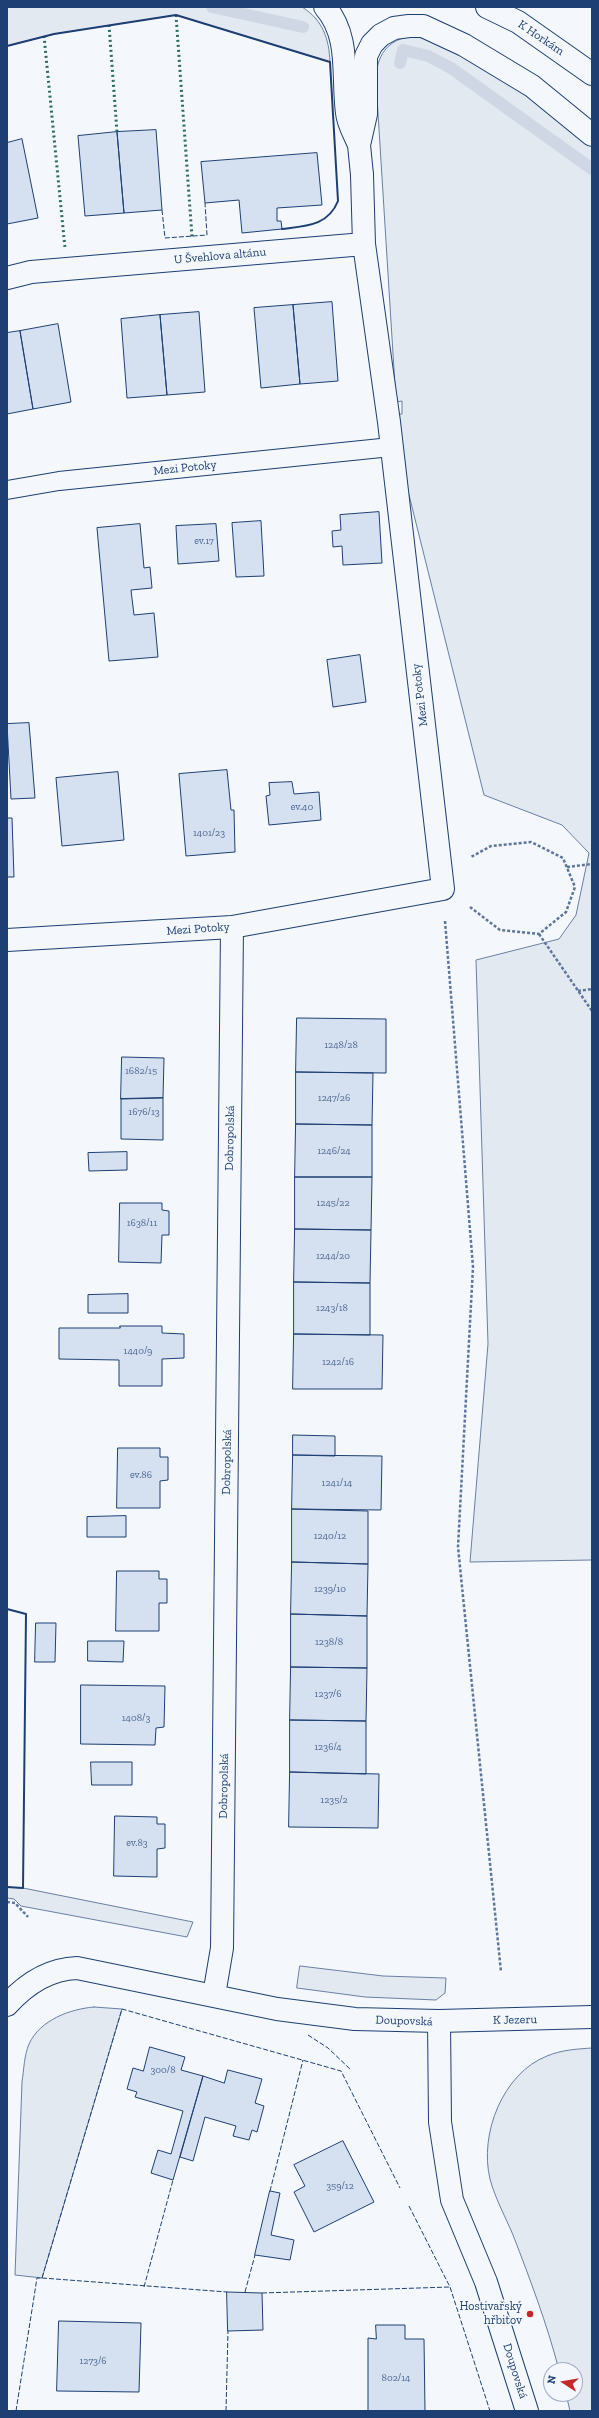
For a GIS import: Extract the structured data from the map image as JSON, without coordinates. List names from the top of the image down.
{
  "streets": {
    "street": [
      "K Horkám",
      "U Švehlova altánu",
      "Mezi Potoky",
      "Dobropolská",
      "K Jezeru",
      "Doupovská"
    ]
  },
  "crossings": [
    ["Mezi Potoky", "Dobropolská"],
    ["Dobropolská", "Doupovská"],
    ["K Jezeru", "Doupovská"]
  ],
  "places": ["Hostivařský hřbitov"],
  "house_numbers": [
    "ev.17",
    "ev.40",
    "1401/23",
    "1248/28",
    "1682/15",
    "1247/26",
    "1676/13",
    "1246/24",
    "1245/22",
    "1638/11",
    "1244/20",
    "1243/18",
    "1440/9",
    "1242/16",
    "ev.86",
    "1241/14",
    "1240/12",
    "1239/10",
    "1238/8",
    "1237/6",
    "1408/3",
    "1236/4",
    "1235/2",
    "ev.83",
    "300/8",
    "359/12",
    "1273/6",
    "802/14"
  ],
  "north": "left"
}
